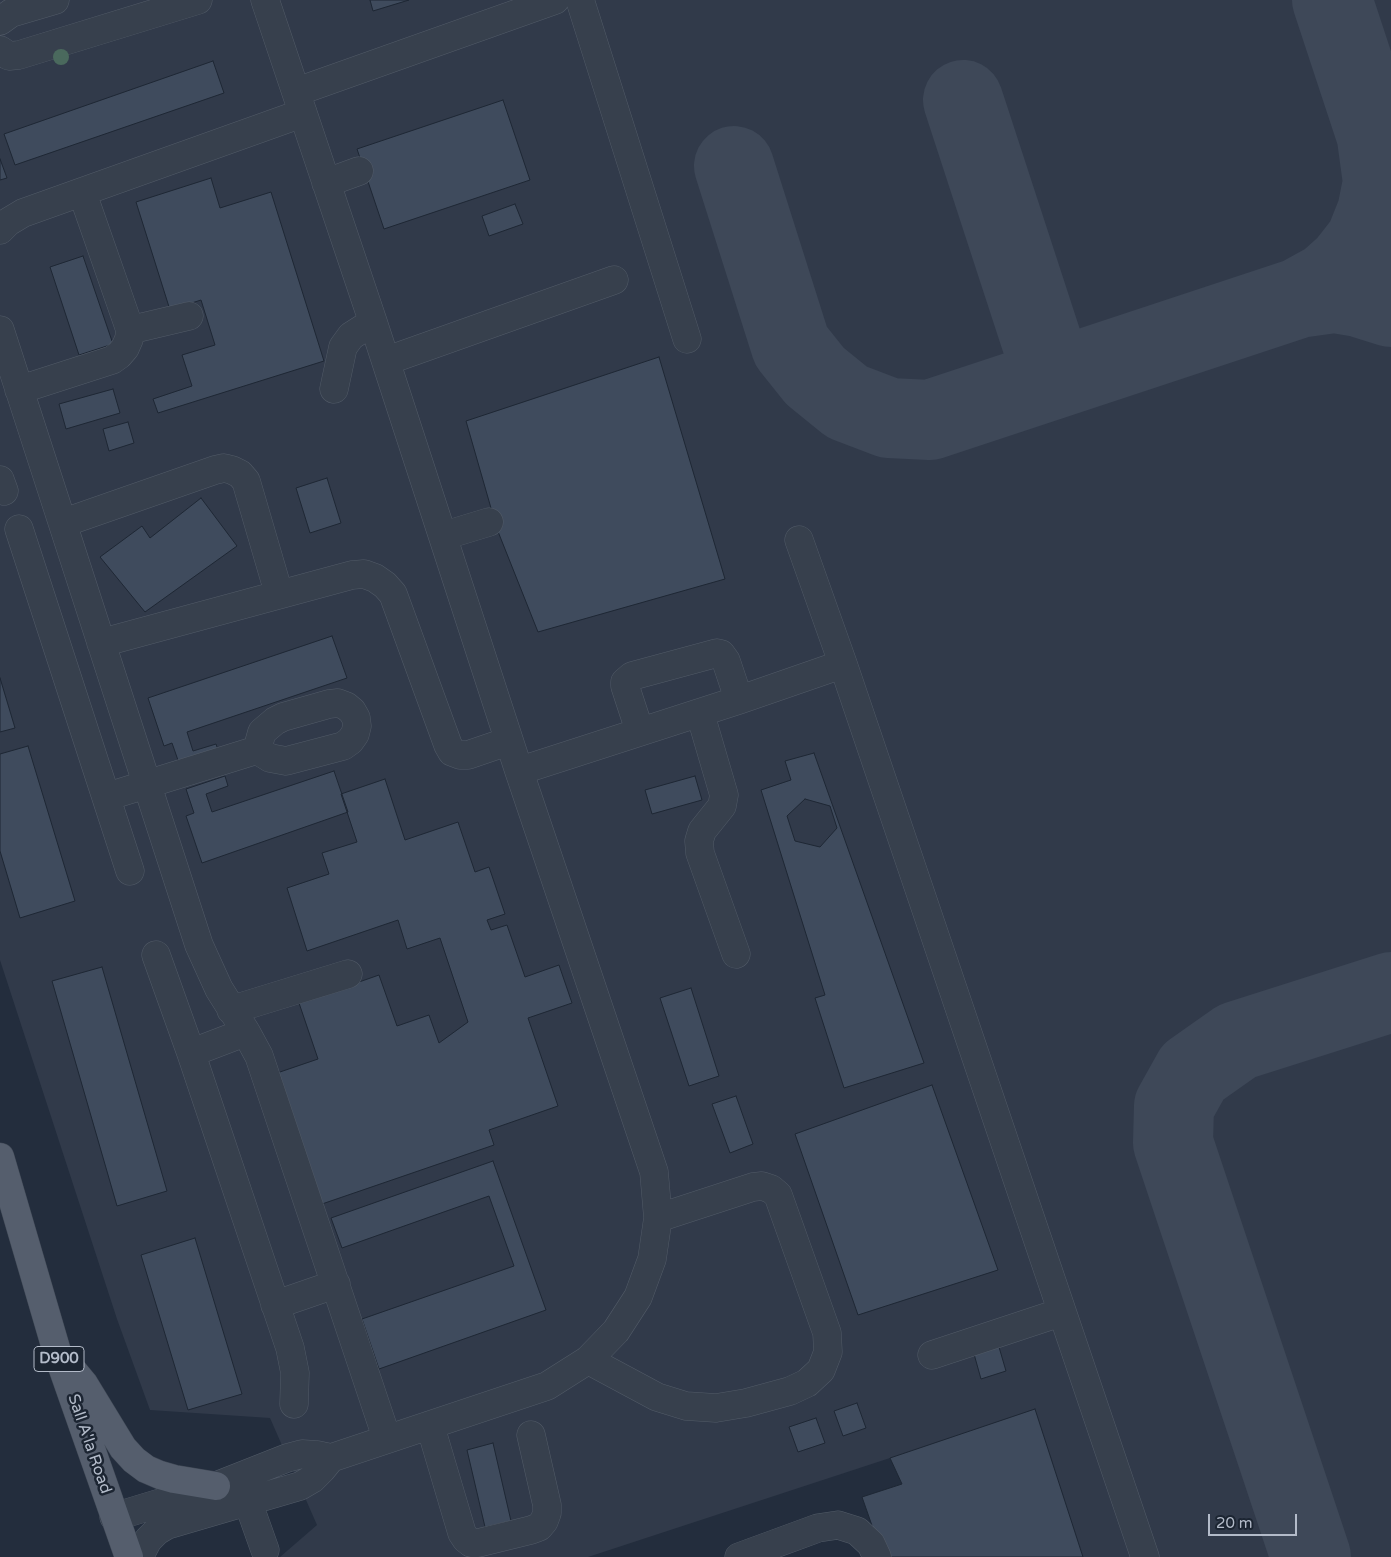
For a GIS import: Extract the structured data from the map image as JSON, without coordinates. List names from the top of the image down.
{
  "streets": {
    "main road": ["D900", "Sall A'la Road"]
  },
  "scale_bar": "20 m"
}
